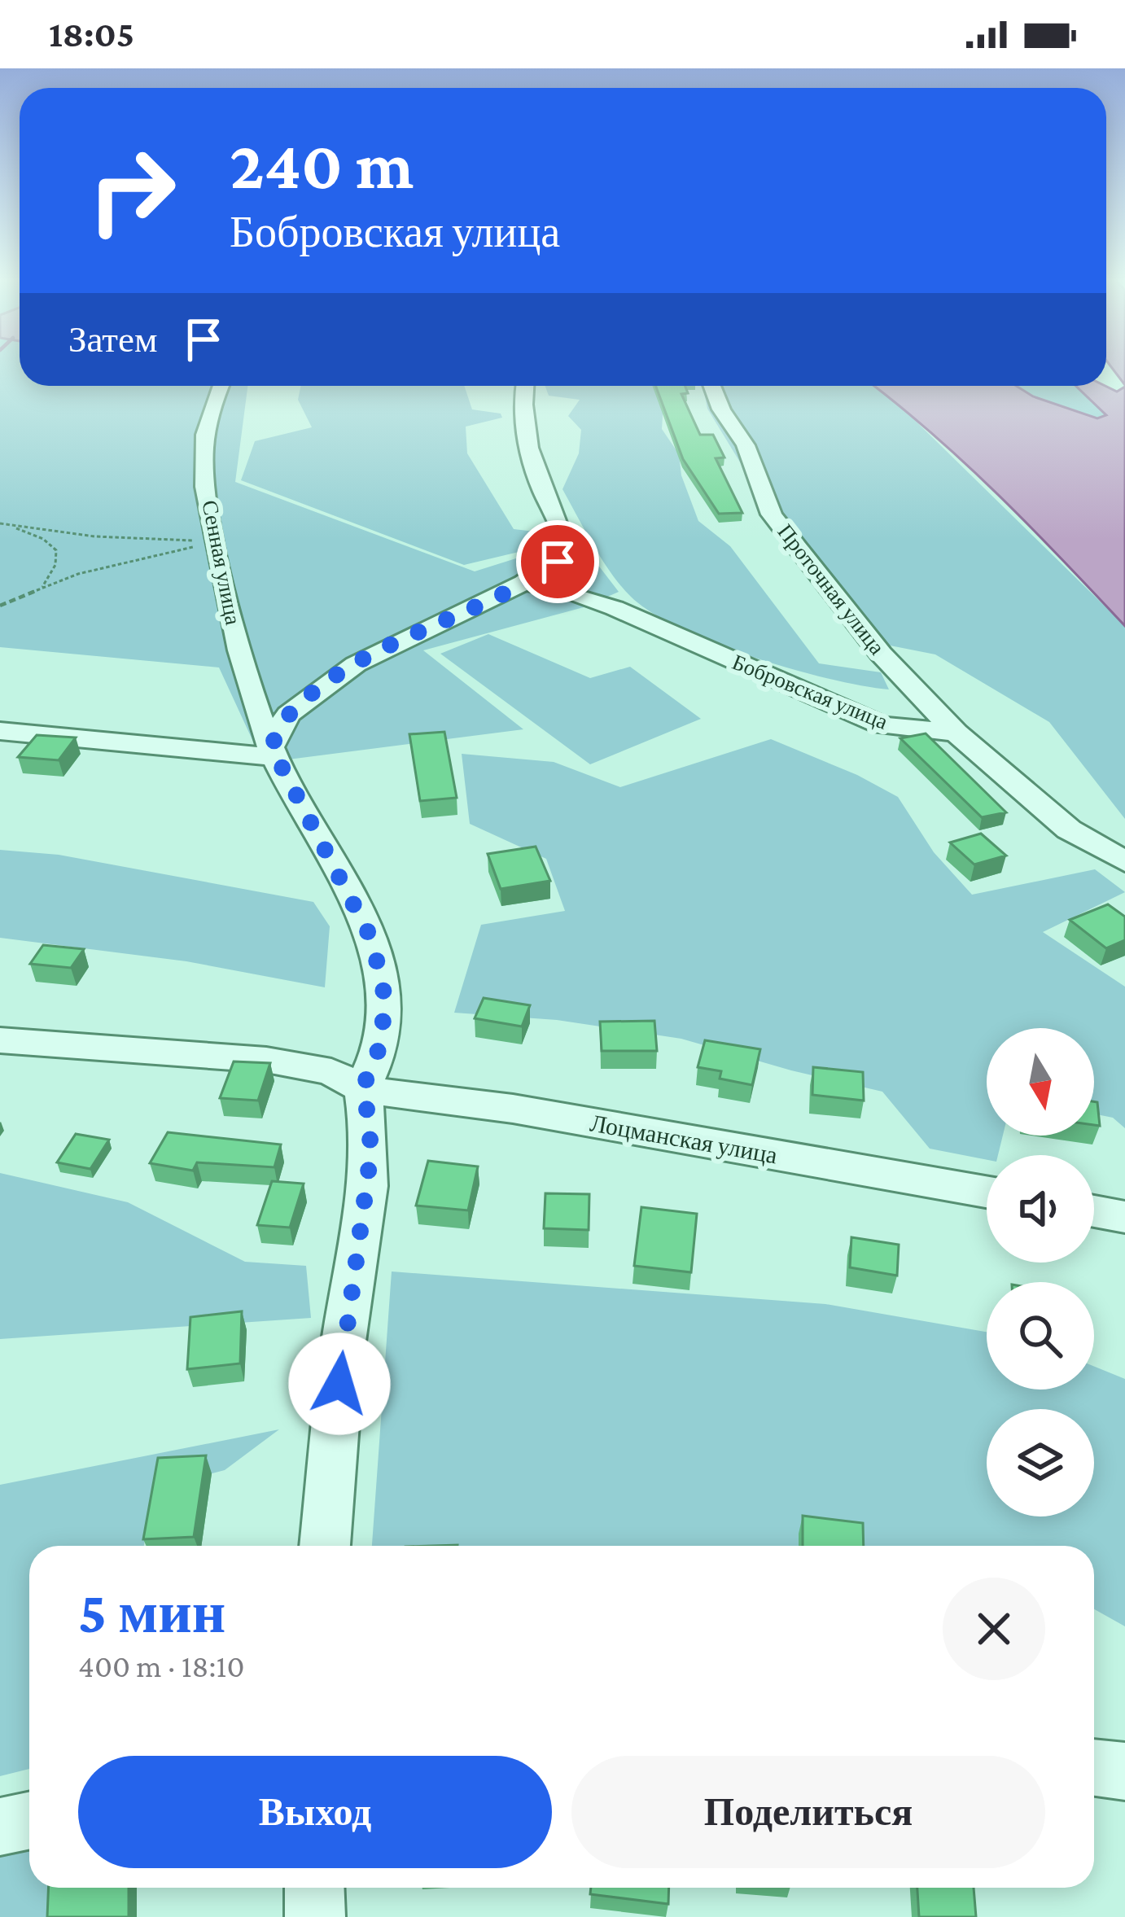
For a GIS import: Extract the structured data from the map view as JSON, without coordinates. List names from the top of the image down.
{
  "streets": {
    "street": [
      "Сенная улица",
      "Проточная улица",
      "Бобровская улица",
      "Лоцманская улица"
    ]
  },
  "crossings": [
    ["Проточная улица", "Бобровская улица"]
  ],
  "north": "bottom",
  "page": {
    "status": "18:05",
    "turn": ["240 m", "Бобровская улица"],
    "then": "Затем",
    "heading": ["5 мин", "400 m · 18:10"],
    "buttons": ["Выход", "Поделиться"]
  }
}
